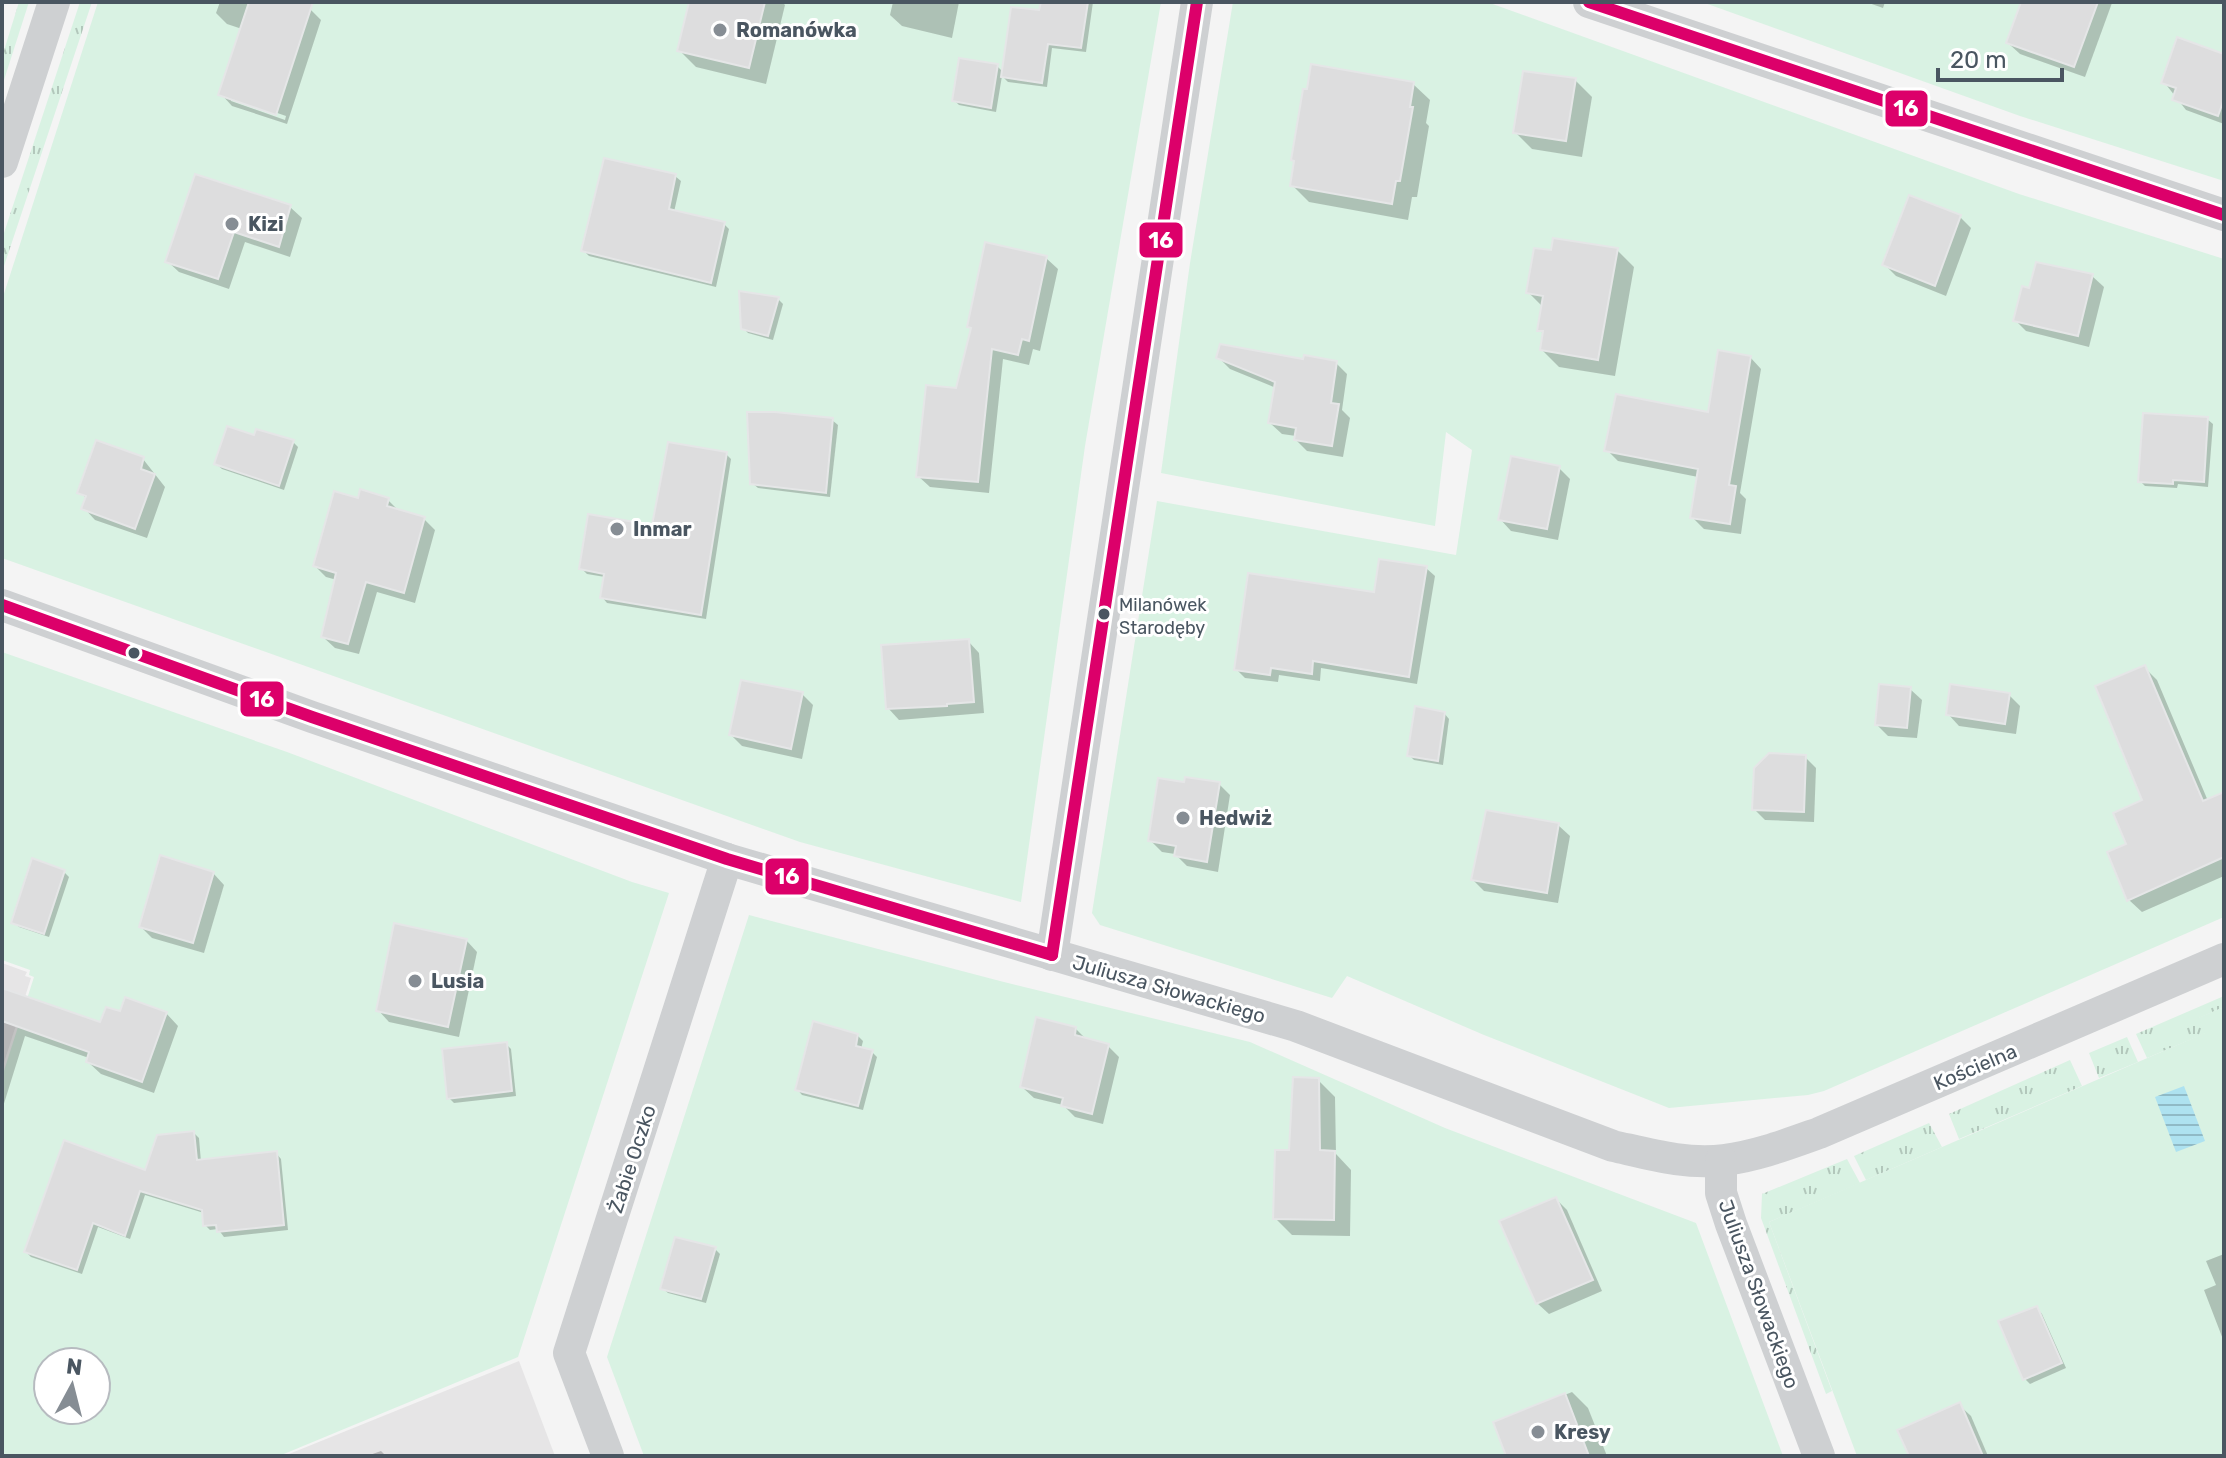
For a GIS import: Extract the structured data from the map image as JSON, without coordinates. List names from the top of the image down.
{
  "streets": {
    "street": ["Juliusza Słowackiego", "Kościelna", "Żabie Oczko"]
  },
  "crossings": [
    ["Juliusza Słowackiego", "Kościelna"],
    ["Juliusza Słowackiego", "Żabie Oczko"]
  ],
  "places": [
    "Romanówka",
    "Kizi",
    "Inmar",
    "Milanówek Starodęby",
    "Hedwiż",
    "Lusia",
    "Kresy"
  ],
  "lines": ["transit line 16"],
  "scale_bar": "20 m",
  "north": "top"
}
